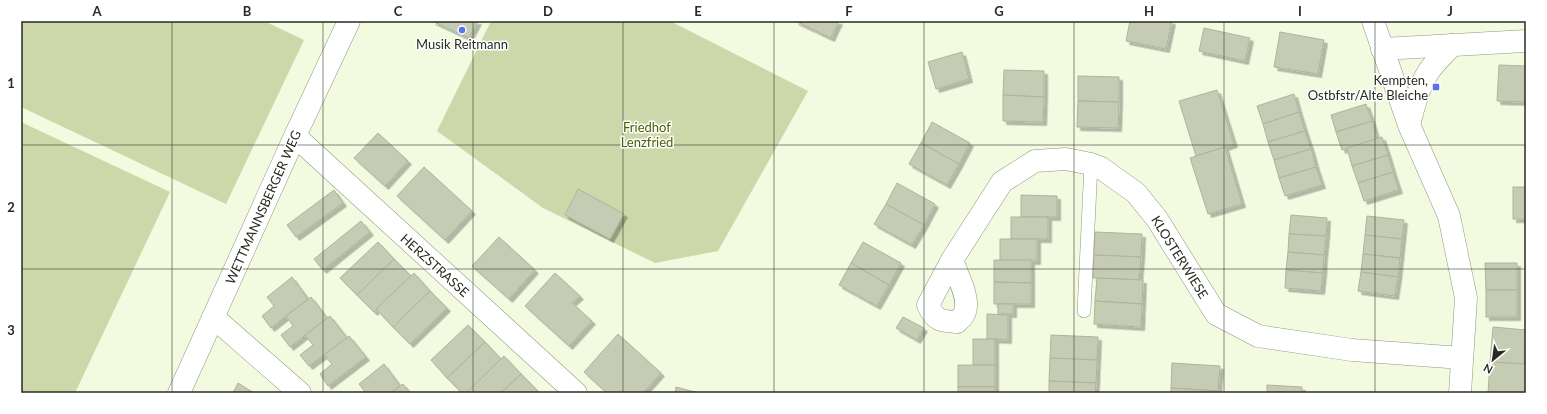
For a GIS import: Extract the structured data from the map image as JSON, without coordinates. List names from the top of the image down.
{
  "streets": {
    "street": ["WETTMANNSBERGER WEG", "KLOSTERWIESE", "HERZSTRASSE"]
  },
  "crossings": [
    ["WETTMANNSBERGER WEG", "HERZSTRASSE"]
  ],
  "parks": ["Friedhof Lenzfried"],
  "places": {
    "other": ["Musik Reitmann"],
    "transit": ["Kempten, Ostbfstr/Alte Bleiche"]
  },
  "north": "bottom left",
  "grid": {
    "columns": [
      "A",
      "B",
      "C",
      "D",
      "E",
      "F",
      "G",
      "H",
      "I",
      "J"
    ],
    "rows": ["1", "2", "3"]
  }
}
